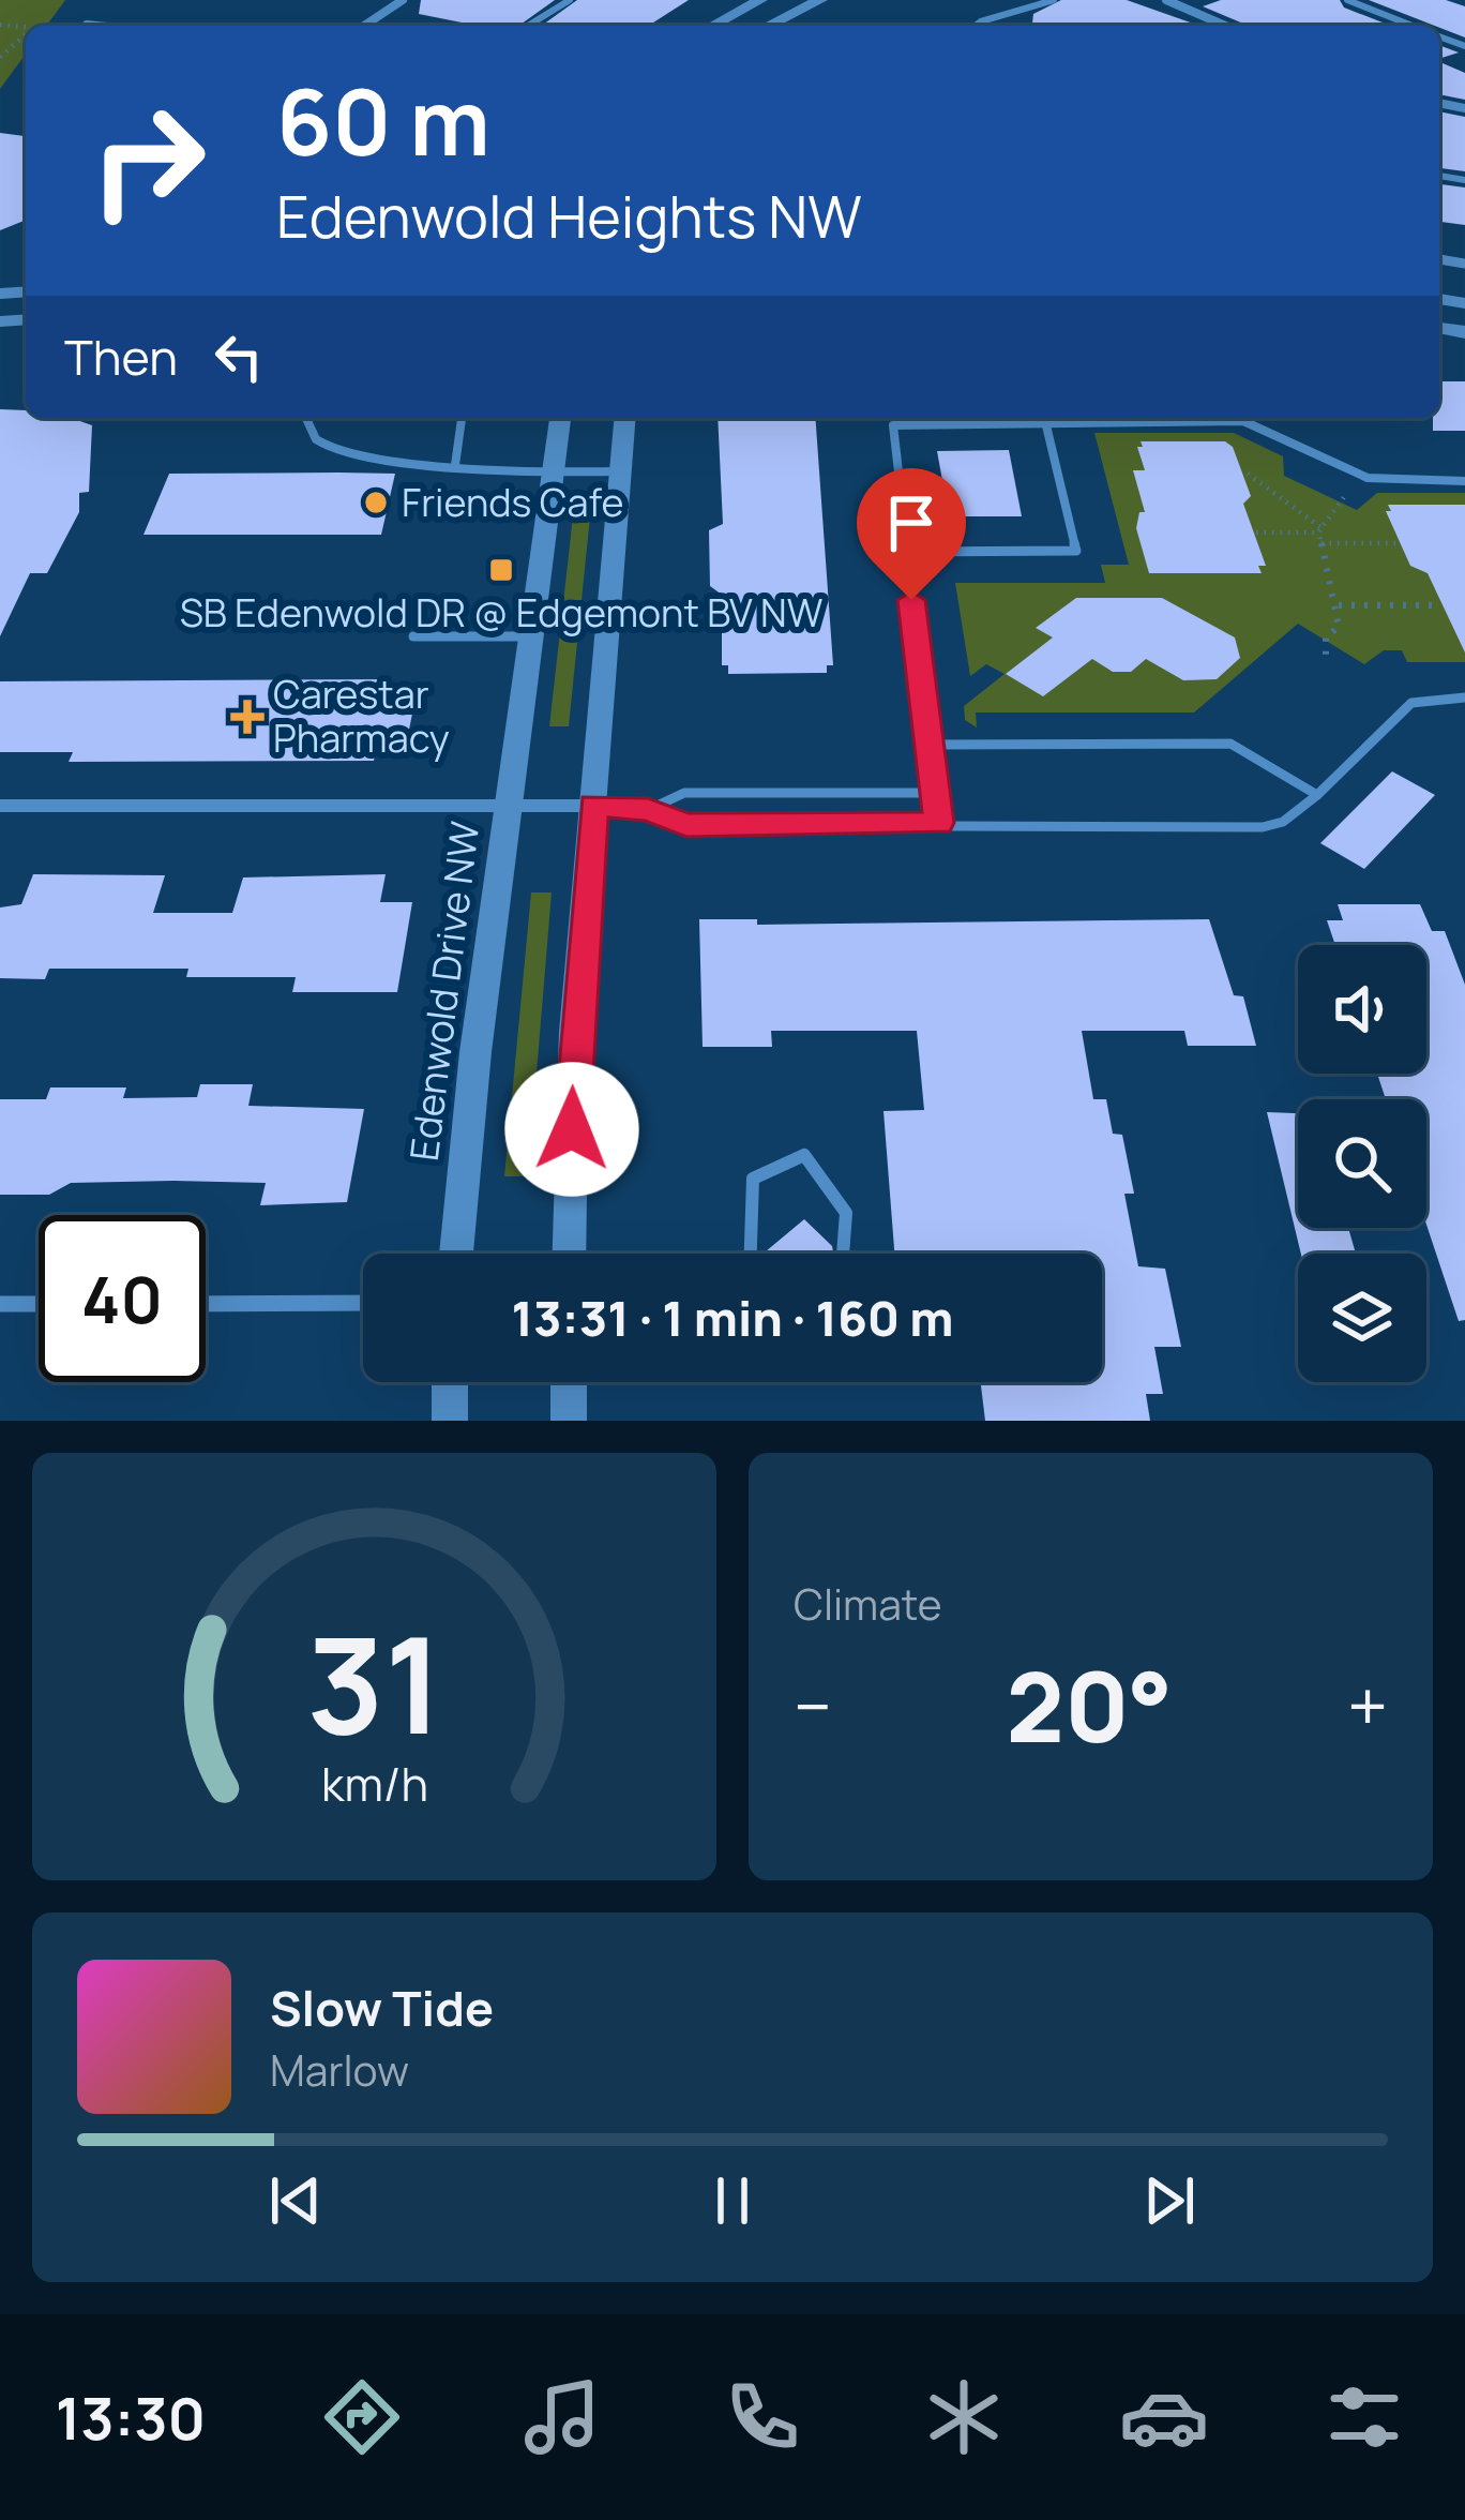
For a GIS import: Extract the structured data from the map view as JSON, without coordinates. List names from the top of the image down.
{
  "streets": {
    "street": ["Edenwold Drive NW"]
  },
  "places": {
    "other": ["Friends Cafe"],
    "transit": ["SB Edenwold DR @ Edgemont BV NW"],
    "health": ["Carestar Pharmacy"]
  },
  "page": {
    "turn": ["60 m", "Edenwold Heights NW"],
    "then": "Then",
    "limit": "40",
    "trip": "13:31 · 1 min · 160 m",
    "tile": "Climate",
    "heat": ["−", "20°", "+"],
    "song": ["Slow Tide", "Marlow"],
    "tabs": "13:30",
    "gauge": ["31", "km/h"]
  }
}
